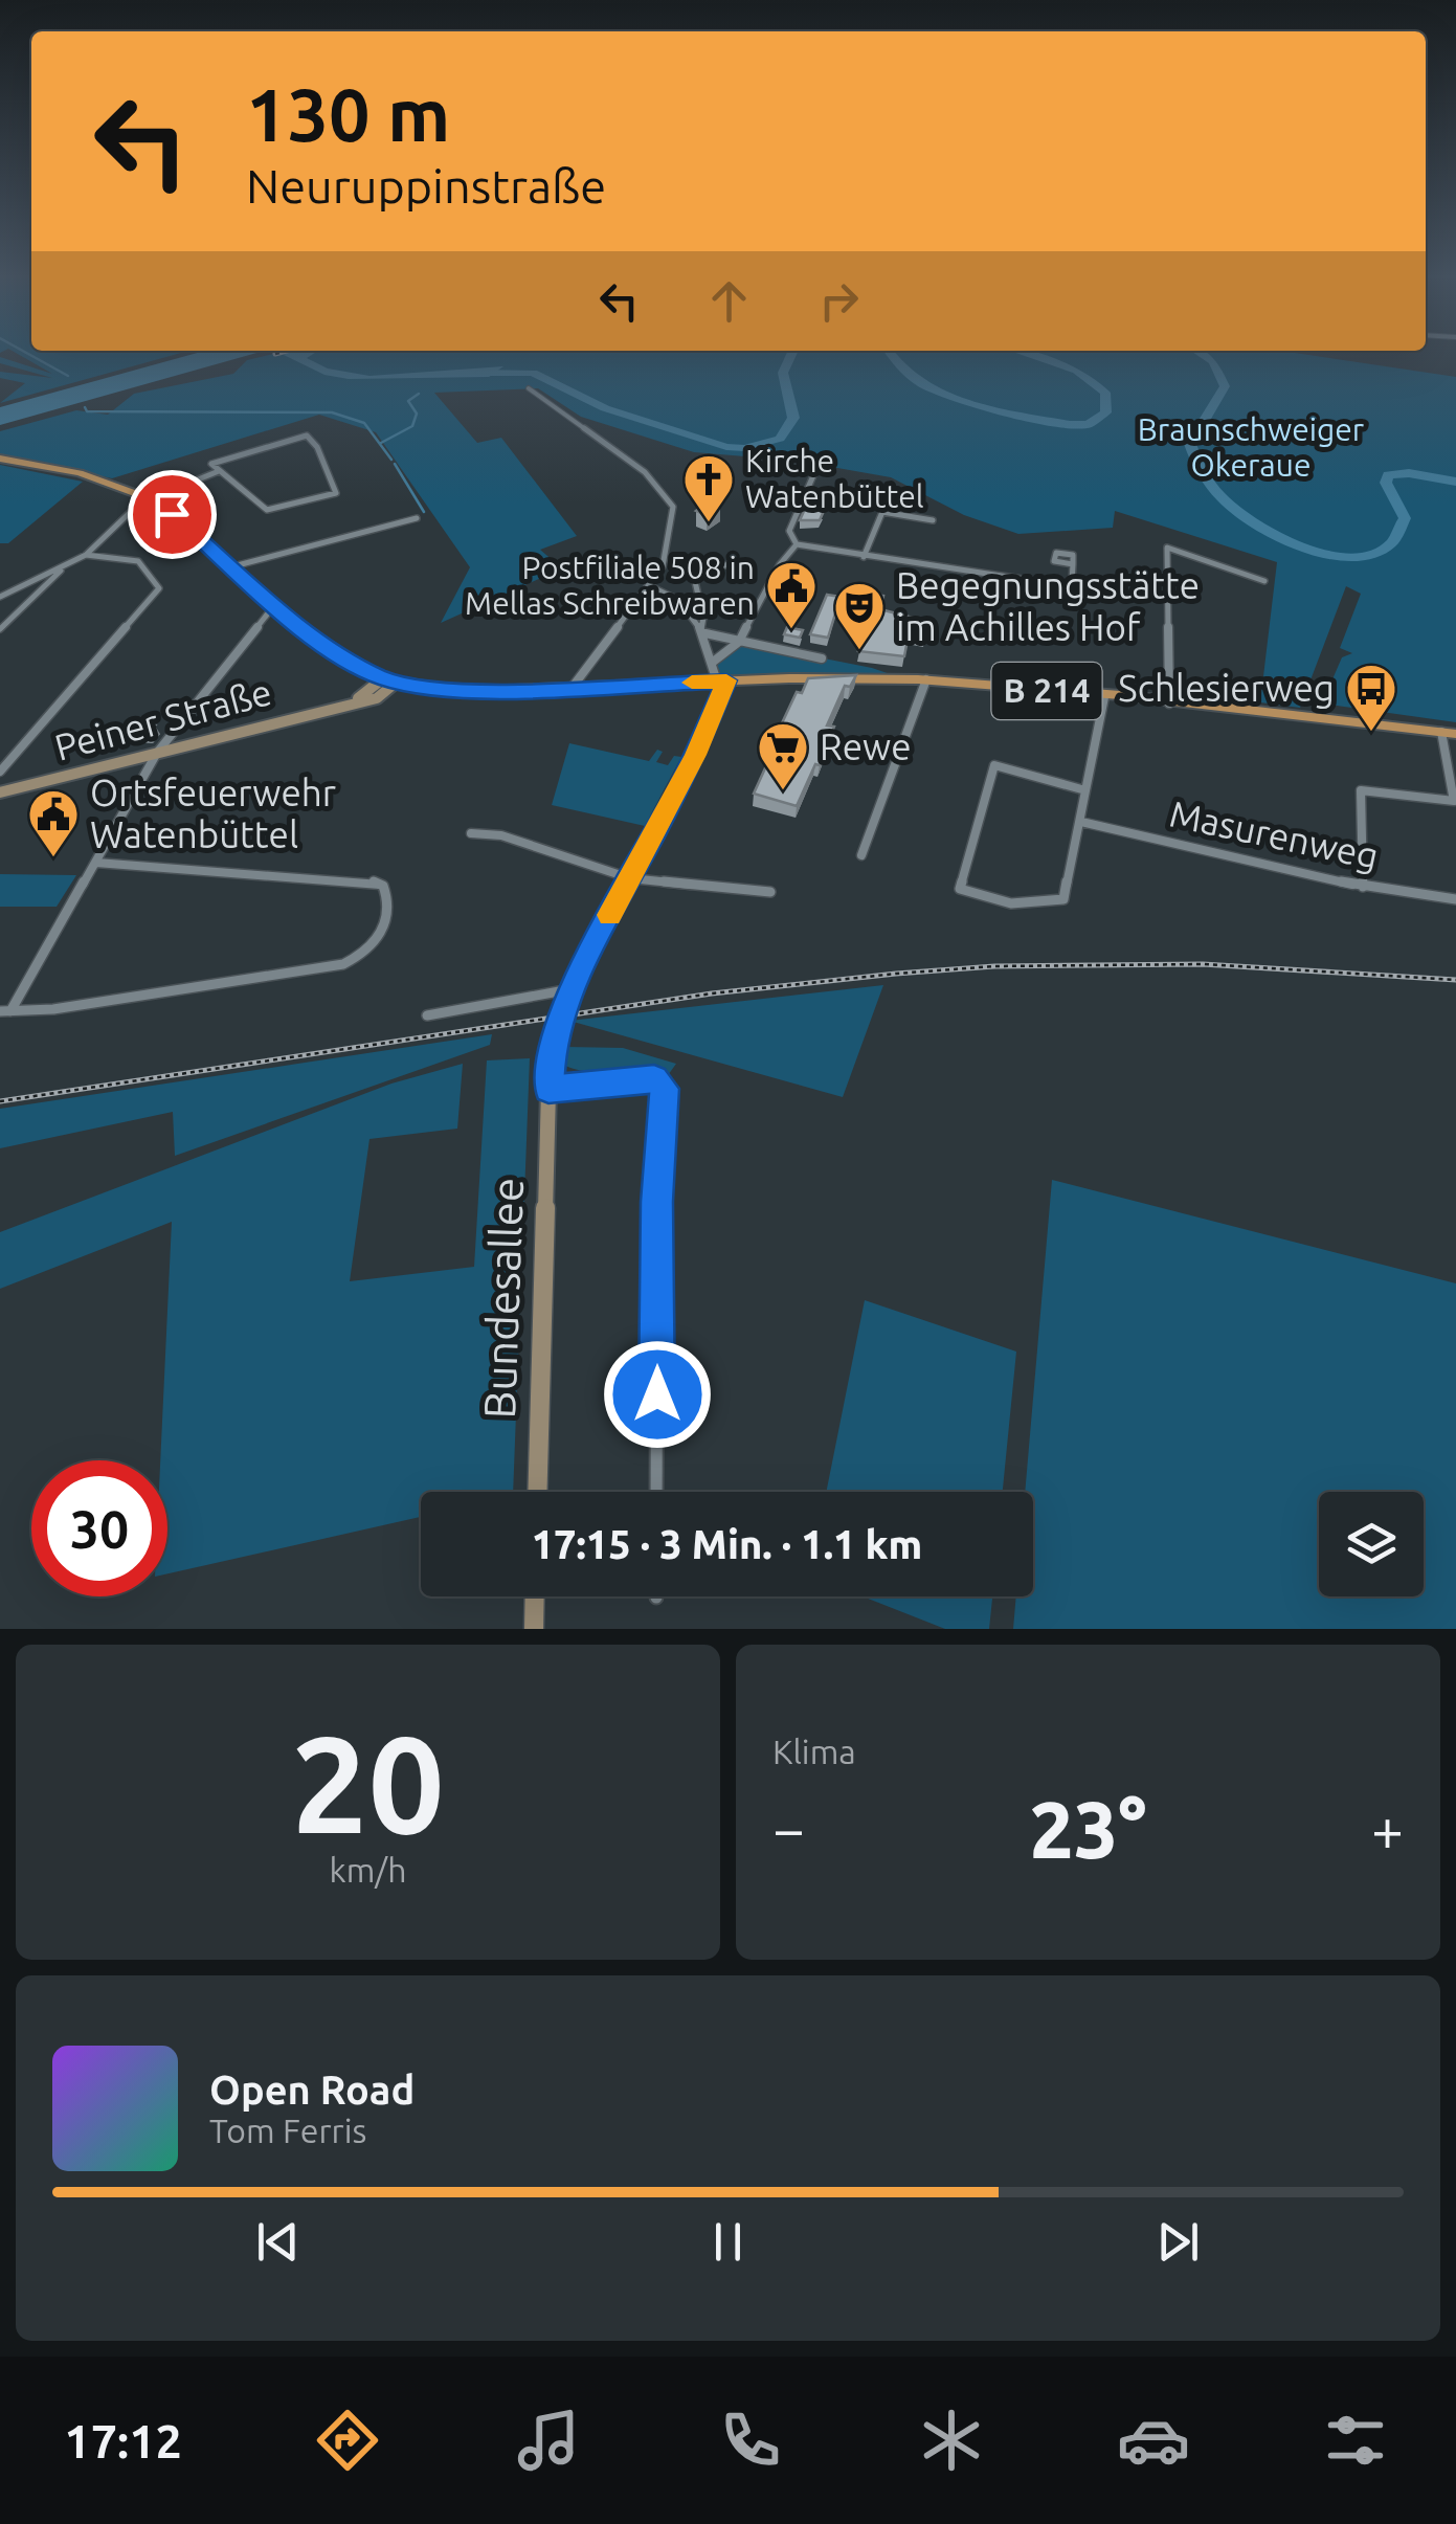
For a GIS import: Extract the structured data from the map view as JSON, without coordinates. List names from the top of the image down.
{
  "streets": {
    "main road": ["B 214", "Peiner Straße", "Bundesallee"],
    "street": ["Masurenweg"]
  },
  "crossings": [
    ["B 214", "Peiner Straße"],
    ["B 214", "Bundesallee"]
  ],
  "parks": ["Braunschweiger Okeraue"],
  "places": {
    "church": ["Kirche Watenbüttel"],
    "public building": ["Postfiliale 508 in Mellas Schreibwaren", "Ortsfeuerwehr Watenbüttel"],
    "theatre": ["Begegnungsstätte im Achilles Hof"],
    "bus stop": ["Schlesierweg"],
    "supermarket": ["Rewe"]
  },
  "page": {
    "turn": ["130 m", "Neuruppinstraße"],
    "limit": "30",
    "trip": "17:15 · 3 Min. · 1.1 km",
    "tile": [
      ["20", "km/h"],
      "Klima"
    ],
    "heat": ["−", "23°", "+"],
    "song": ["Open Road", "Tom Ferris"],
    "tabs": "17:12"
  }
}
